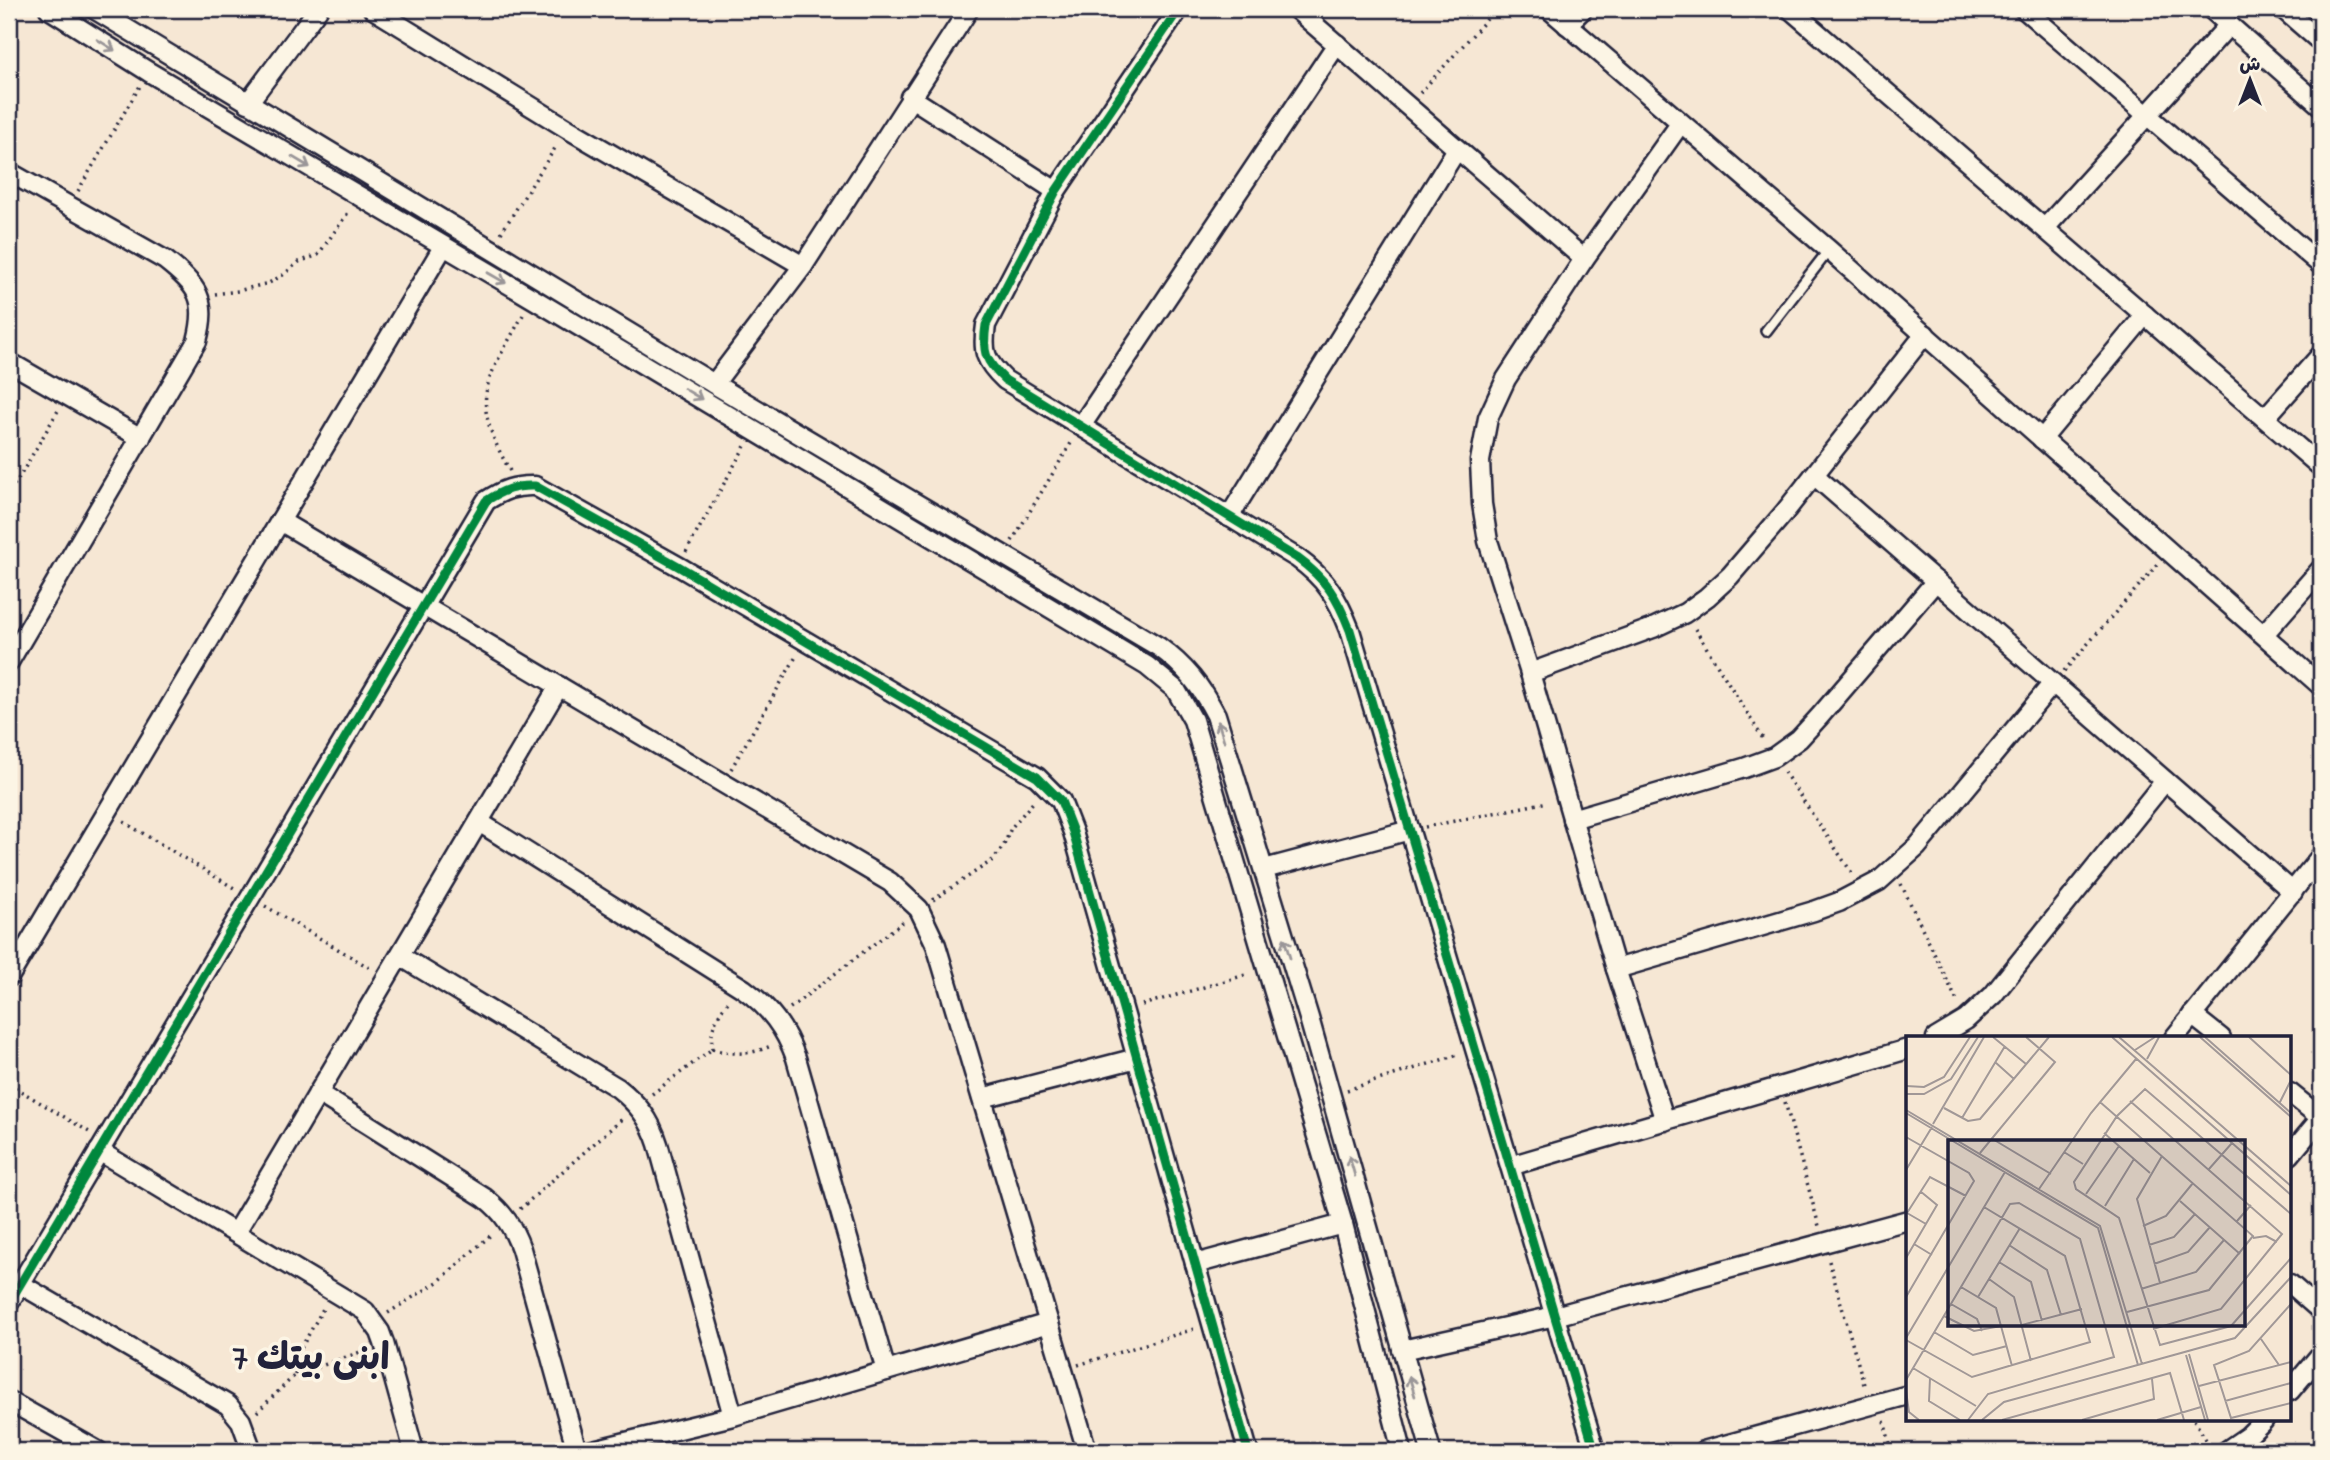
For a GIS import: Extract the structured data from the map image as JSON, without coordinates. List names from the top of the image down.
{
  "districts": ["ابنى بيتك 7"],
  "north": "top"
}
